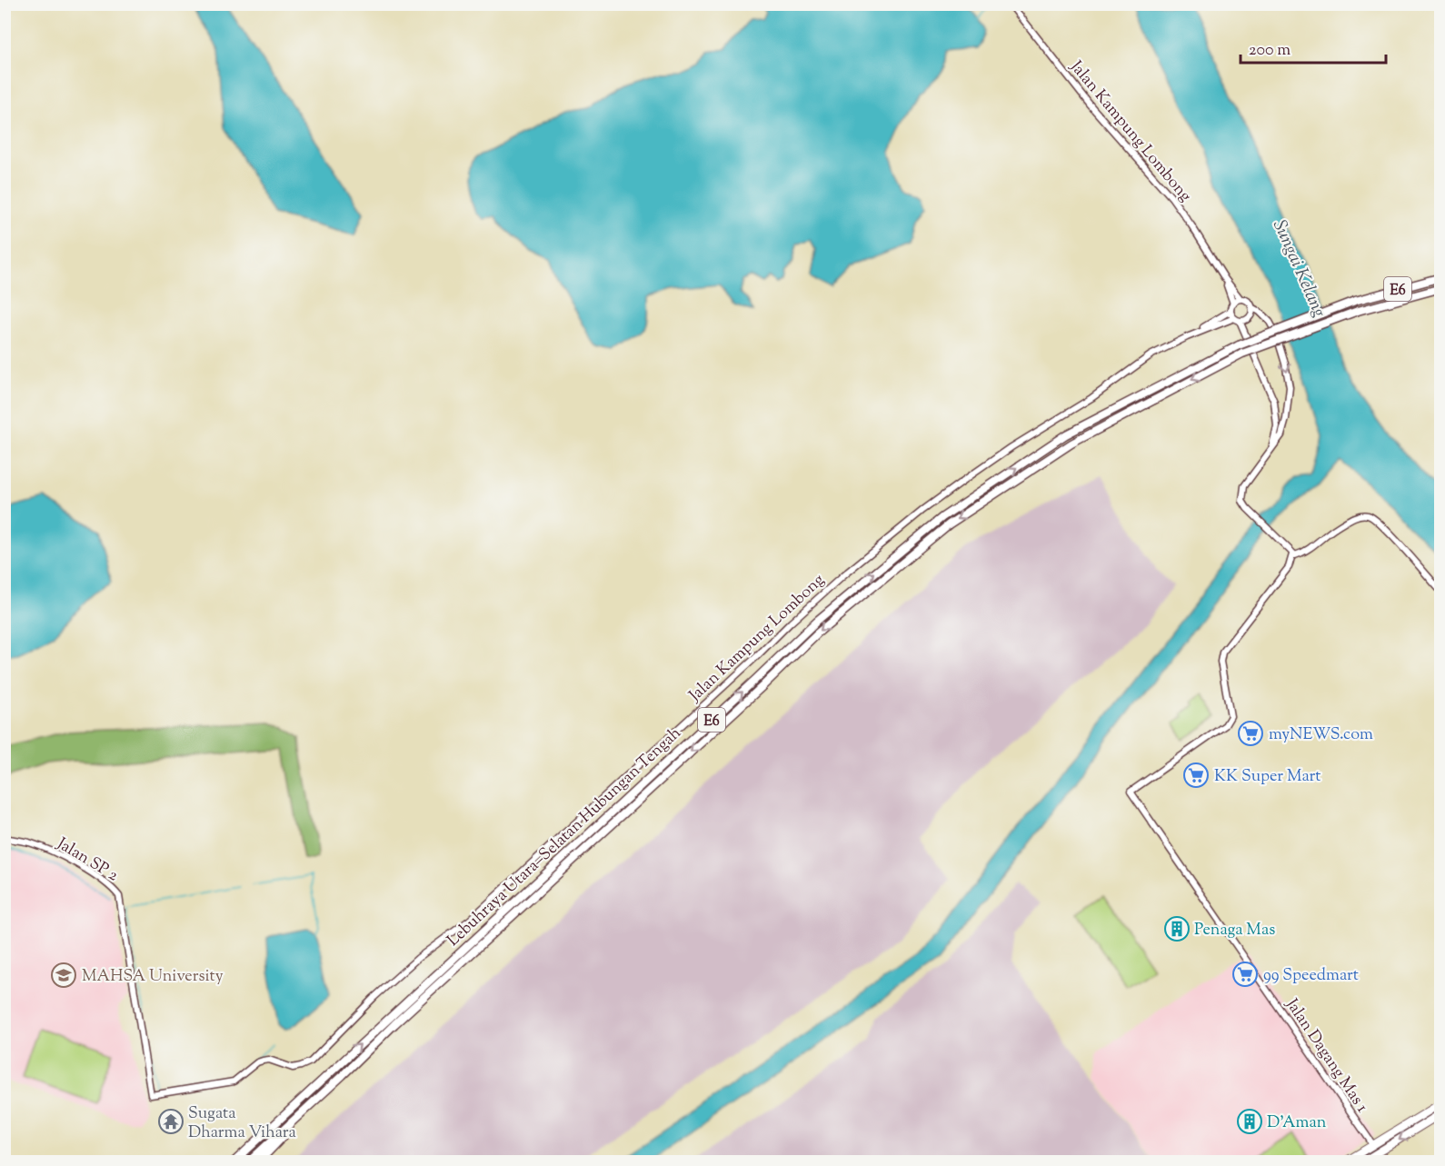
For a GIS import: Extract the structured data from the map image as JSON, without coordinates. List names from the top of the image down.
{
  "streets": {
    "highway": ["E6", "Lebuhraya Utara–Selatan Hubungan Tengah"],
    "street": ["Jalan Kampung Lombong", "Jalan SP 2", "Jalan Dagang Mas 1"]
  },
  "crossings": [
    ["Jalan Kampung Lombong", "Jalan SP 2"]
  ],
  "water": ["Sungai Kelang"],
  "places": {
    "supermarket": ["myNEWS.com", "KK Super Mart", "99 Speedmart"],
    "building": ["Penaga Mas", "D'Aman"],
    "school or university": ["MAHSA University"],
    "temple": ["Sugata Dharma Vihara"]
  },
  "scale_bar": "200 m"
}
